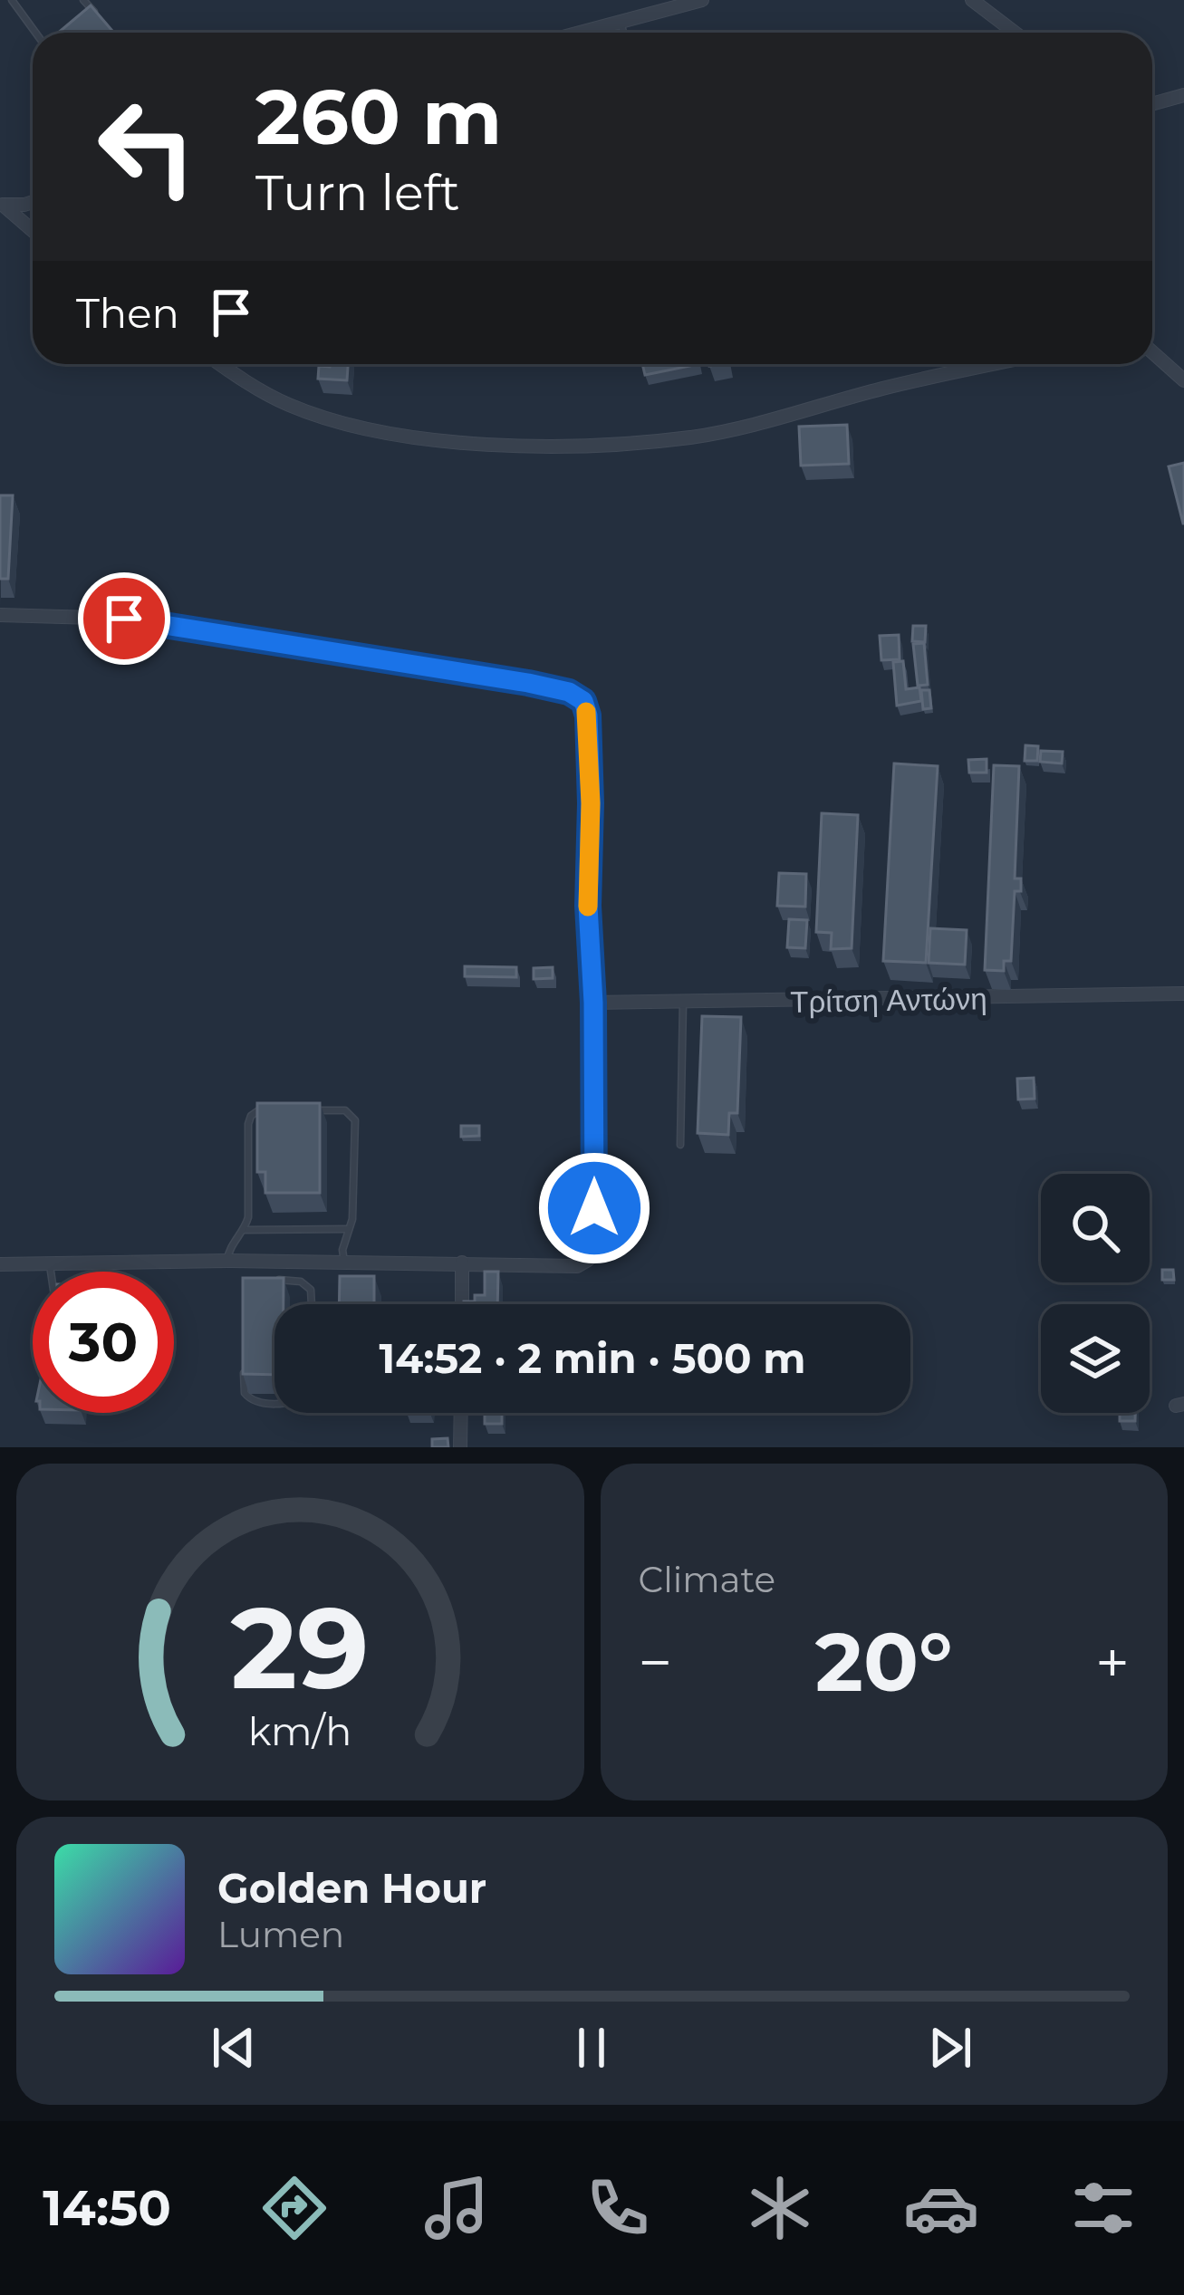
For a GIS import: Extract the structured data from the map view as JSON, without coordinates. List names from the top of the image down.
{
  "streets": {
    "street": ["Τρίτση Αντώνη"]
  },
  "page": {
    "turn": ["260 m", "Turn left"],
    "then": "Then",
    "limit": "30",
    "trip": "14:52 · 2 min · 500 m",
    "tile": "Climate",
    "heat": ["−", "20°", "+"],
    "song": ["Golden Hour", "Lumen"],
    "tabs": "14:50",
    "gauge": ["29", "km/h"]
  }
}
